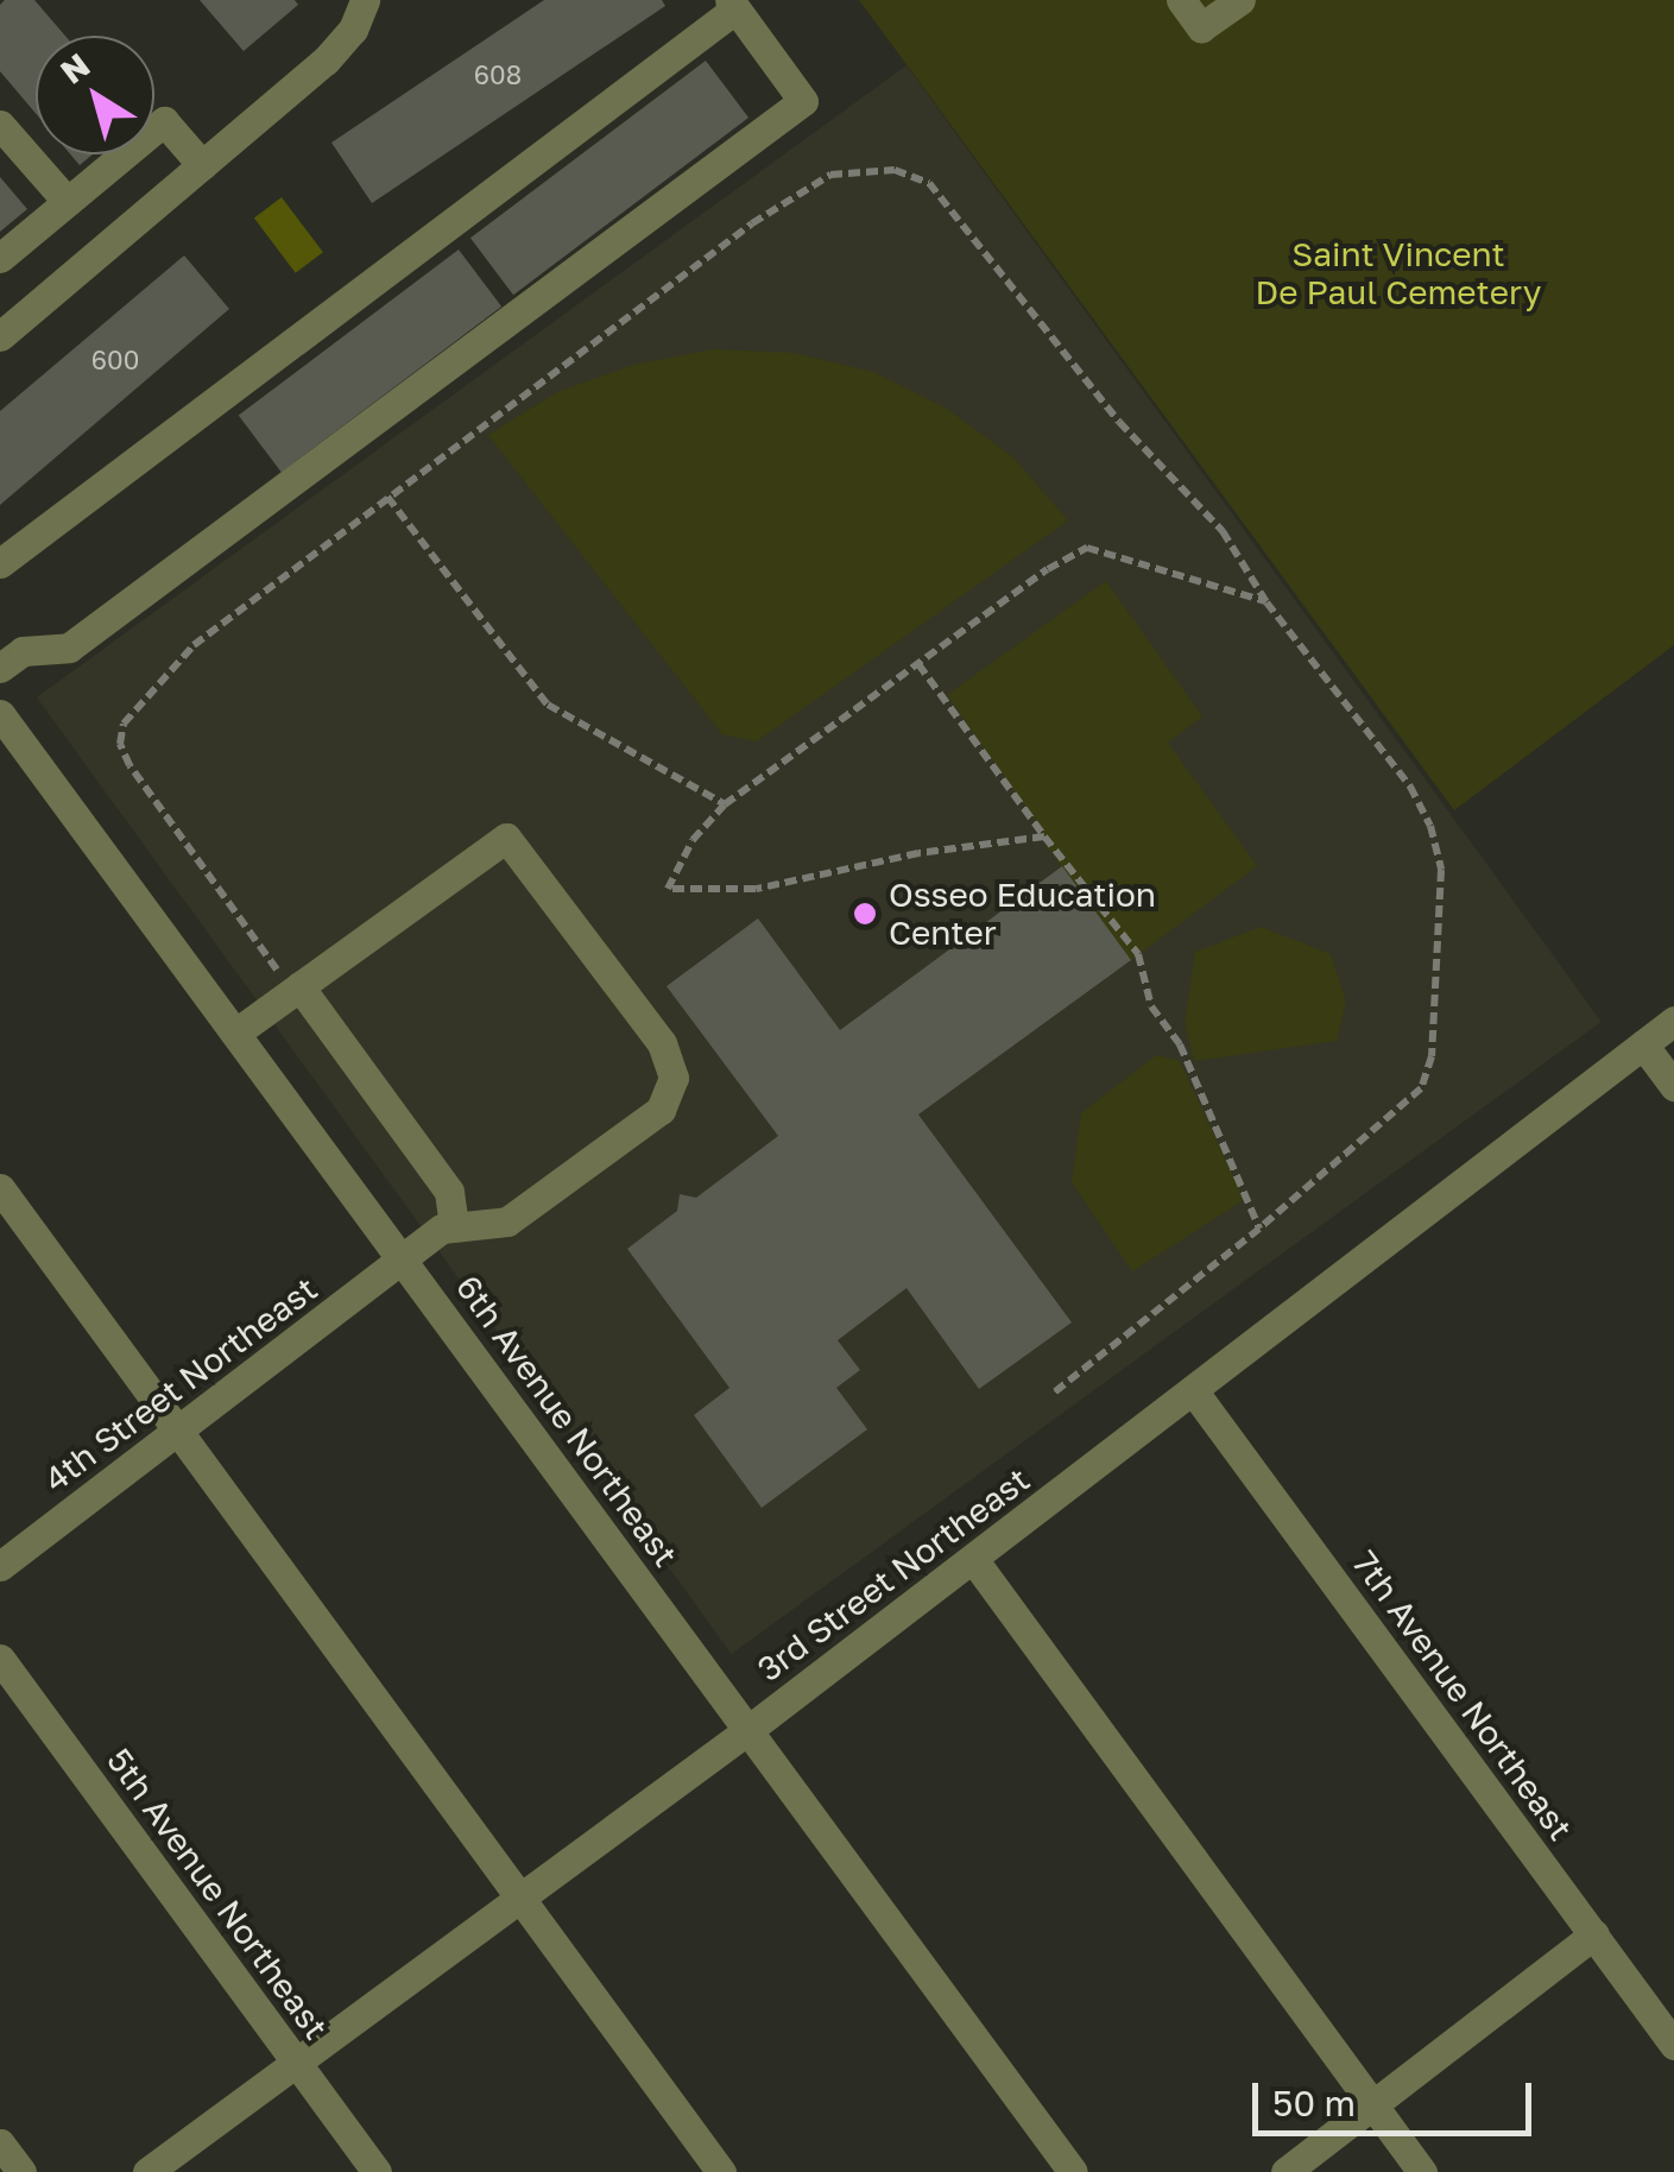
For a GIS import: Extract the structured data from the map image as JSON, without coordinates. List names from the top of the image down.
{
  "streets": {
    "street": [
      "4th Street Northeast",
      "6th Avenue Northeast",
      "3rd Street Northeast",
      "7th Avenue Northeast",
      "5th Avenue Northeast"
    ]
  },
  "crossings": [
    ["4th Street Northeast", "6th Avenue Northeast"],
    ["6th Avenue Northeast", "3rd Street Northeast"],
    ["3rd Street Northeast", "7th Avenue Northeast"],
    ["3rd Street Northeast", "5th Avenue Northeast"]
  ],
  "parks": ["Saint Vincent De Paul Cemetery"],
  "places": ["Osseo Education Center"],
  "house_numbers": ["608", "600"],
  "scale_bar": "50 m",
  "north": "top left"
}
